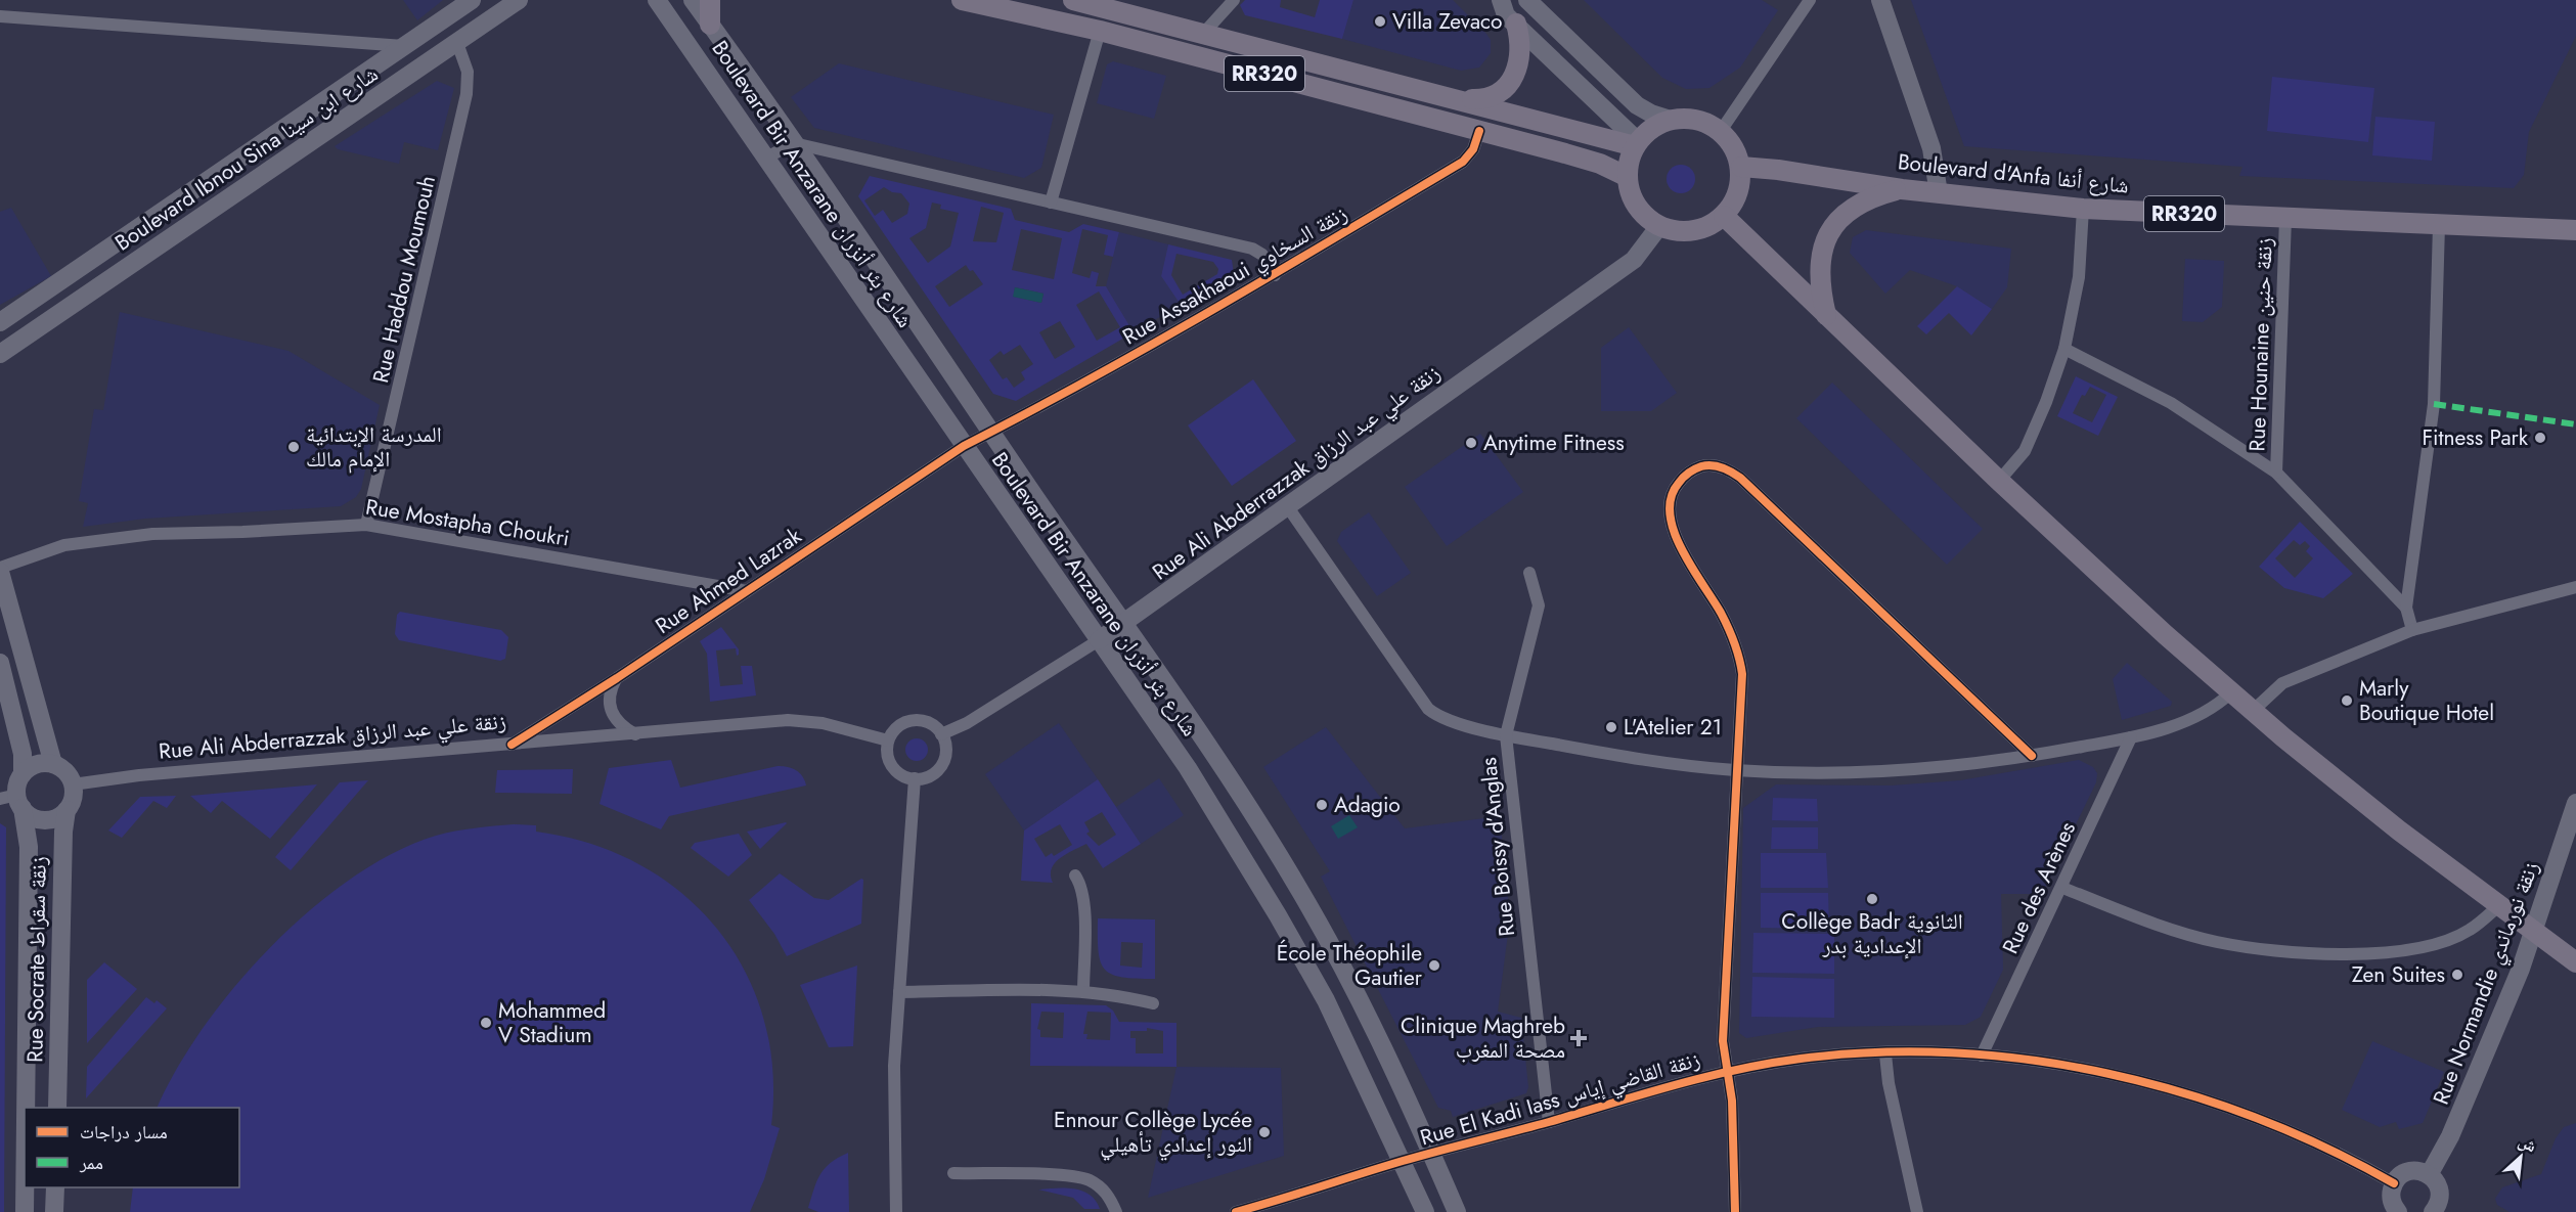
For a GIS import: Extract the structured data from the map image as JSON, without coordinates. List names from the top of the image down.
{
  "streets": {
    "main road": [
      "RR320",
      "Boulevard Ibnou Sina شارع ابن سينا",
      "Boulevard d'Anfa شارع أنفا",
      "Boulevard Bir Anzarane شارع بئر أنزران",
      "Rue Ali Abderrazzak زنقة علي عبد الرزاق",
      "Rue Socrate زنقة سقراط",
      "Rue Normandie زنقة نورماندي"
    ],
    "street": [
      "Rue Assakhaoui زنقة السخاوي",
      "Rue Haddou Moumouh",
      "Rue Hounaine زنقة حنين",
      "Rue Mostapha Choukri",
      "Rue Ahmed Lazrak",
      "Rue Boissy d’Anglas",
      "Rue des Arènes",
      "Rue El Kadi Iass زنقة القاضي إياس"
    ]
  },
  "crossings": [
    ["RR320", "Boulevard d'Anfa شارع أنفا"],
    ["RR320", "Rue Assakhaoui زنقة السخاوي"],
    ["RR320", "Rue Ali Abderrazzak زنقة علي عبد الرزاق"],
    ["Boulevard Ibnou Sina شارع ابن سينا", "Rue Haddou Moumouh"],
    ["Boulevard d'Anfa شارع أنفا", "Rue Hounaine زنقة حنين"],
    ["Boulevard d'Anfa شارع أنفا", "Rue Ali Abderrazzak زنقة علي عبد الرزاق"],
    ["Boulevard Bir Anzarane شارع بئر أنزران", "Rue Assakhaoui زنقة السخاوي"],
    ["Boulevard Bir Anzarane شارع بئر أنزران", "Rue Ali Abderrazzak زنقة علي عبد الرزاق"],
    ["Boulevard Bir Anzarane شارع بئر أنزران", "Rue Ahmed Lazrak"],
    ["Boulevard Bir Anzarane شارع بئر أنزران", "Rue El Kadi Iass زنقة القاضي إياس"],
    ["Rue Assakhaoui زنقة السخاوي", "Rue Ahmed Lazrak"],
    ["Rue Haddou Moumouh", "Rue Mostapha Choukri"],
    ["Rue Ali Abderrazzak زنقة علي عبد الرزاق", "Rue Ahmed Lazrak"],
    ["Rue Ali Abderrazzak زنقة علي عبد الرزاق", "Rue Socrate زنقة سقراط"],
    ["Rue Mostapha Choukri", "Rue Ahmed Lazrak"],
    ["Rue Boissy d’Anglas", "Rue El Kadi Iass زنقة القاضي إياس"],
    ["Rue des Arènes", "Rue El Kadi Iass زنقة القاضي إياس"]
  ],
  "places": {
    "other": [
      "Villa Zevaco",
      "Fitness Park",
      "Anytime Fitness",
      "المدرسة الإبتدائية الإمام مالك",
      "Marly Boutique Hotel",
      "L'Atelier 21",
      "Adagio",
      "Collège Badr الثانوية الإعدادية بدر",
      "École Théophile Gautier",
      "Zen Suites",
      "Mohammed V Stadium",
      "Ennour Collège Lycée النور إعدادي تأهيلي"
    ],
    "health": ["Clinique Maghreb مصحة المغرب"]
  },
  "legend": ["مسار دراجات", "ممر"],
  "north": "top right"
}
